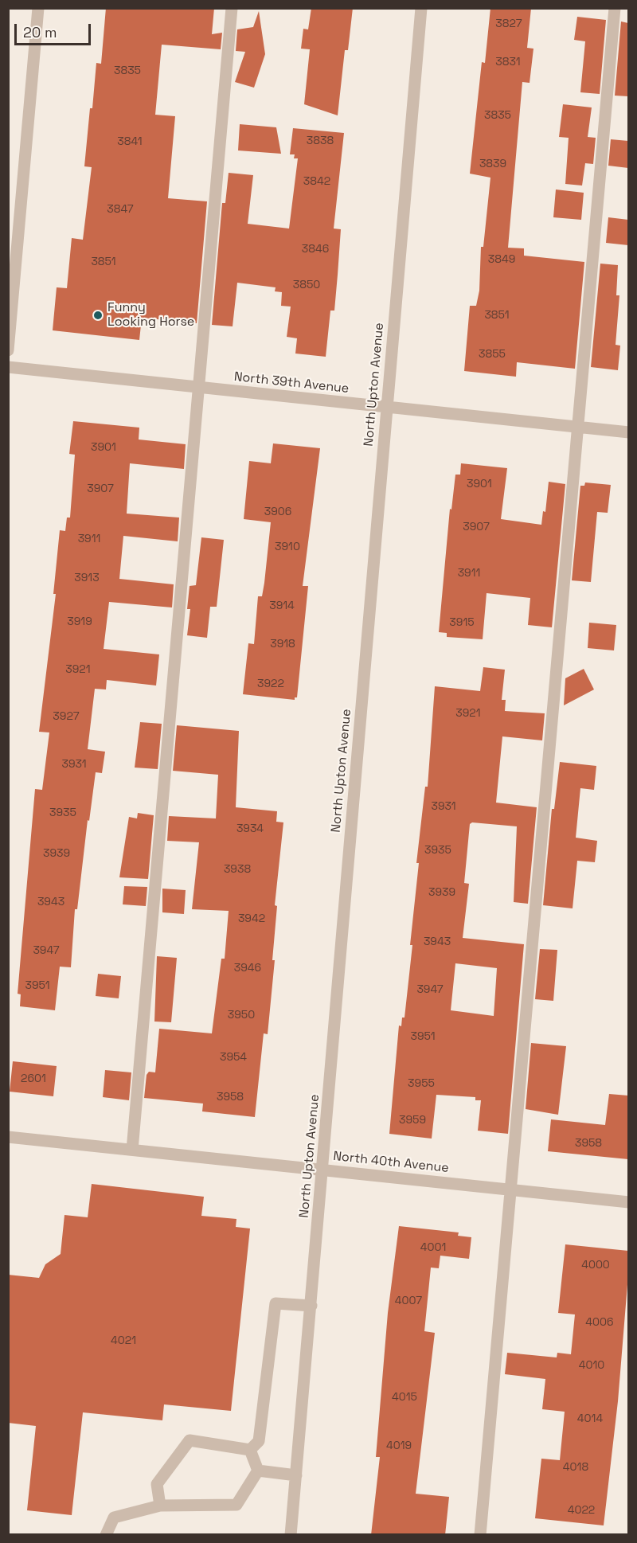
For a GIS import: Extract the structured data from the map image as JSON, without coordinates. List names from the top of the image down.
{
  "streets": {
    "street": ["North 39th Avenue", "North Upton Avenue", "North 40th Avenue"]
  },
  "crossings": [
    ["North 39th Avenue", "North Upton Avenue"],
    ["North Upton Avenue", "North 40th Avenue"]
  ],
  "places": ["Funny Looking Horse"],
  "house_numbers": [
    "3827",
    "3831",
    "3835",
    "3835",
    "3838",
    "3841",
    "3839",
    "3842",
    "3847",
    "3846",
    "3849",
    "3851",
    "3850",
    "3851",
    "3855",
    "3901",
    "3901",
    "3907",
    "3906",
    "3907",
    "3911",
    "3910",
    "3911",
    "3913",
    "3914",
    "3919",
    "3915",
    "3918",
    "3921",
    "3922",
    "3921",
    "3927",
    "3931",
    "3931",
    "3935",
    "3934",
    "3935",
    "3939",
    "3938",
    "3939",
    "3943",
    "3942",
    "3943",
    "3947",
    "3946",
    "3951",
    "3947",
    "3950",
    "3951",
    "3954",
    "2601",
    "3955",
    "3958",
    "3959",
    "3958",
    "4001",
    "4000",
    "4007",
    "4006",
    "4021",
    "4010",
    "4015",
    "4014",
    "4019",
    "4018",
    "4022"
  ],
  "scale_bar": "20 m"
}
